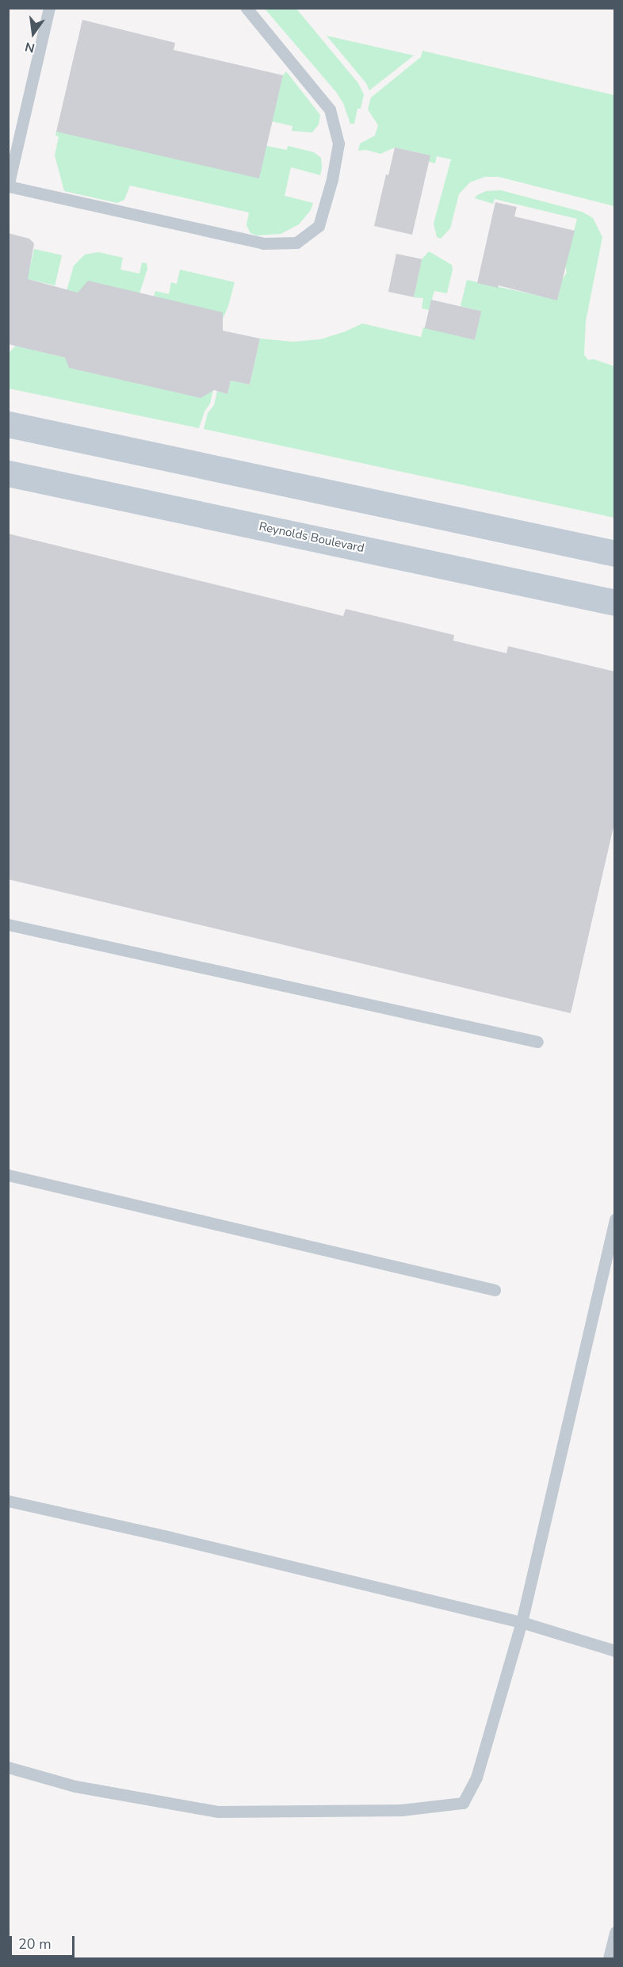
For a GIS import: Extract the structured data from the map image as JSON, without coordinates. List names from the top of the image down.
{
  "streets": {
    "main road": ["Reynolds Boulevard"]
  },
  "scale_bar": "20 m",
  "north": "bottom"
}
